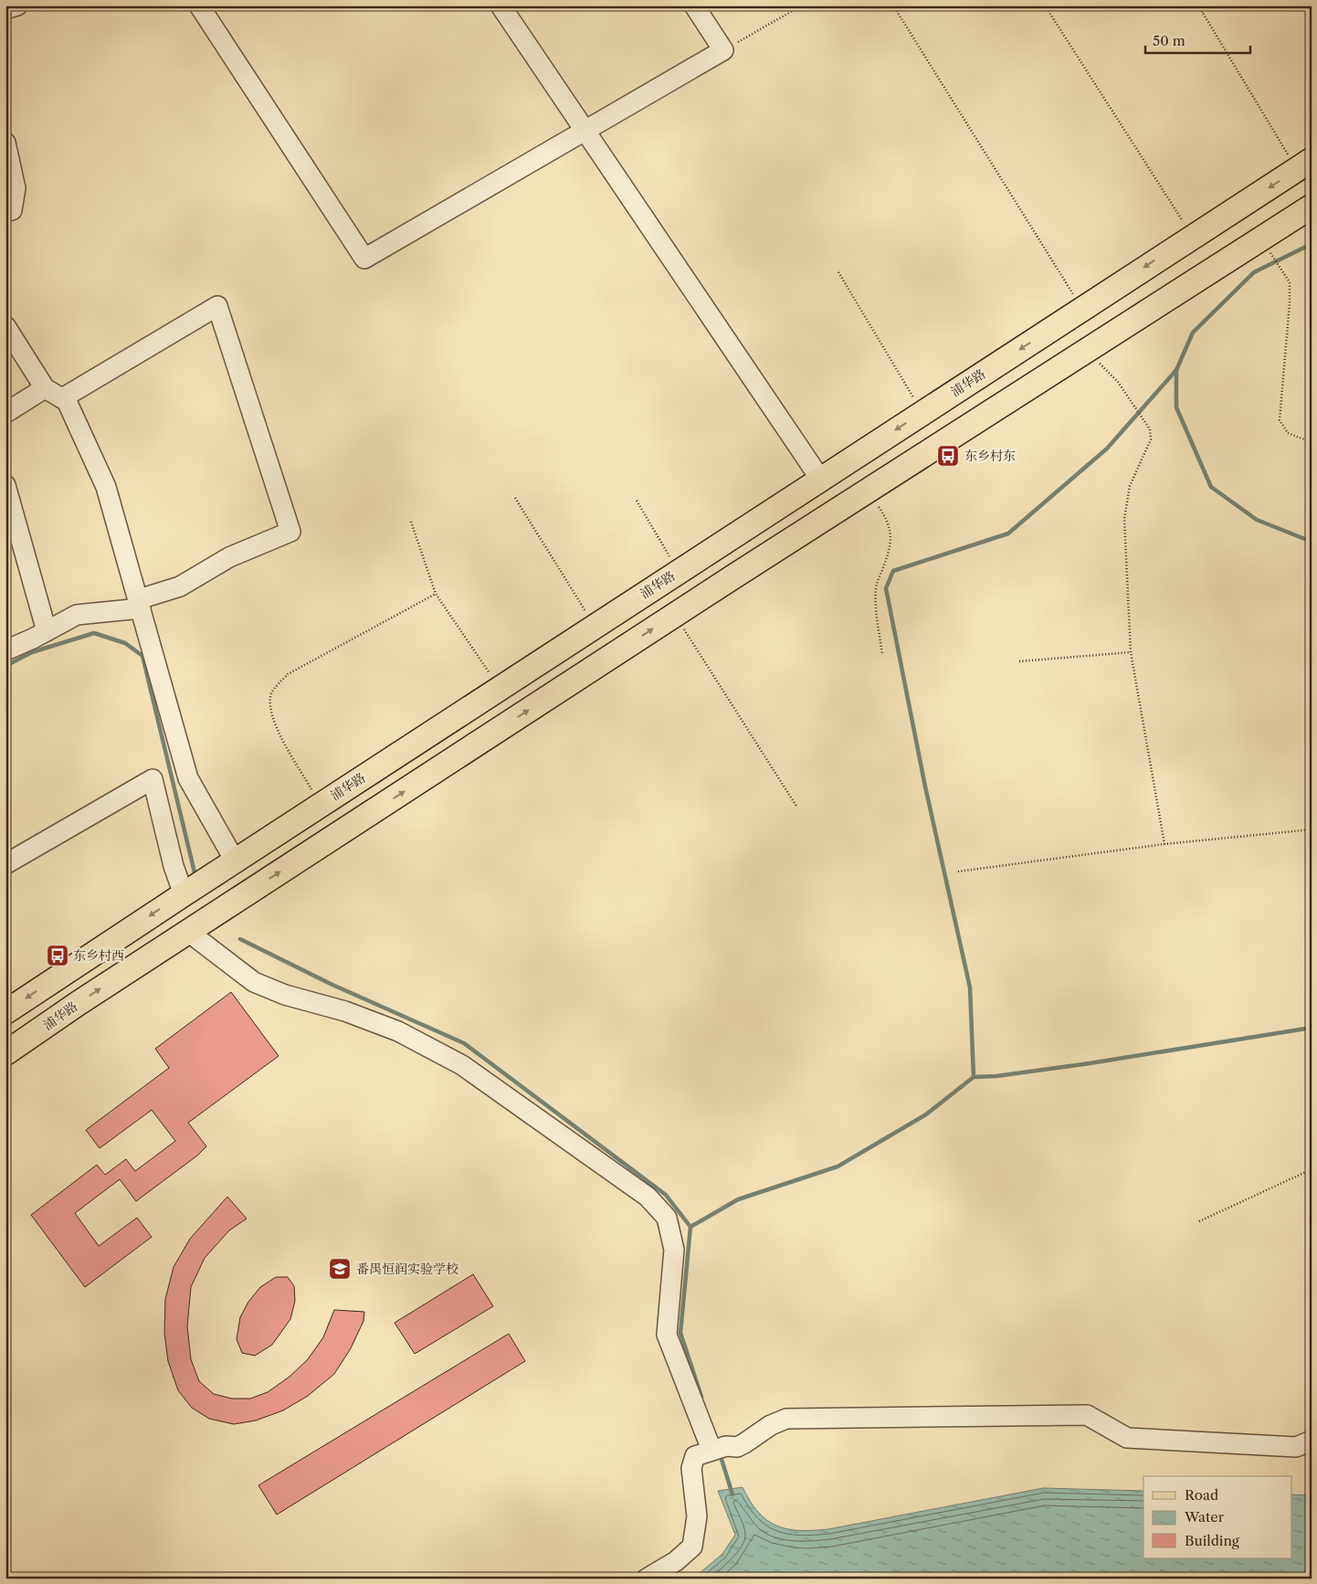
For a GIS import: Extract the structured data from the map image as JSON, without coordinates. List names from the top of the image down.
{
  "streets": {
    "main road": ["浦华路"]
  },
  "places": {
    "bus stop": ["东乡村东", "东乡村西"],
    "school or university": ["番禺恒润实验学校"]
  },
  "legend": ["Road", "Water", "Building"],
  "scale_bar": "50 m"
}
